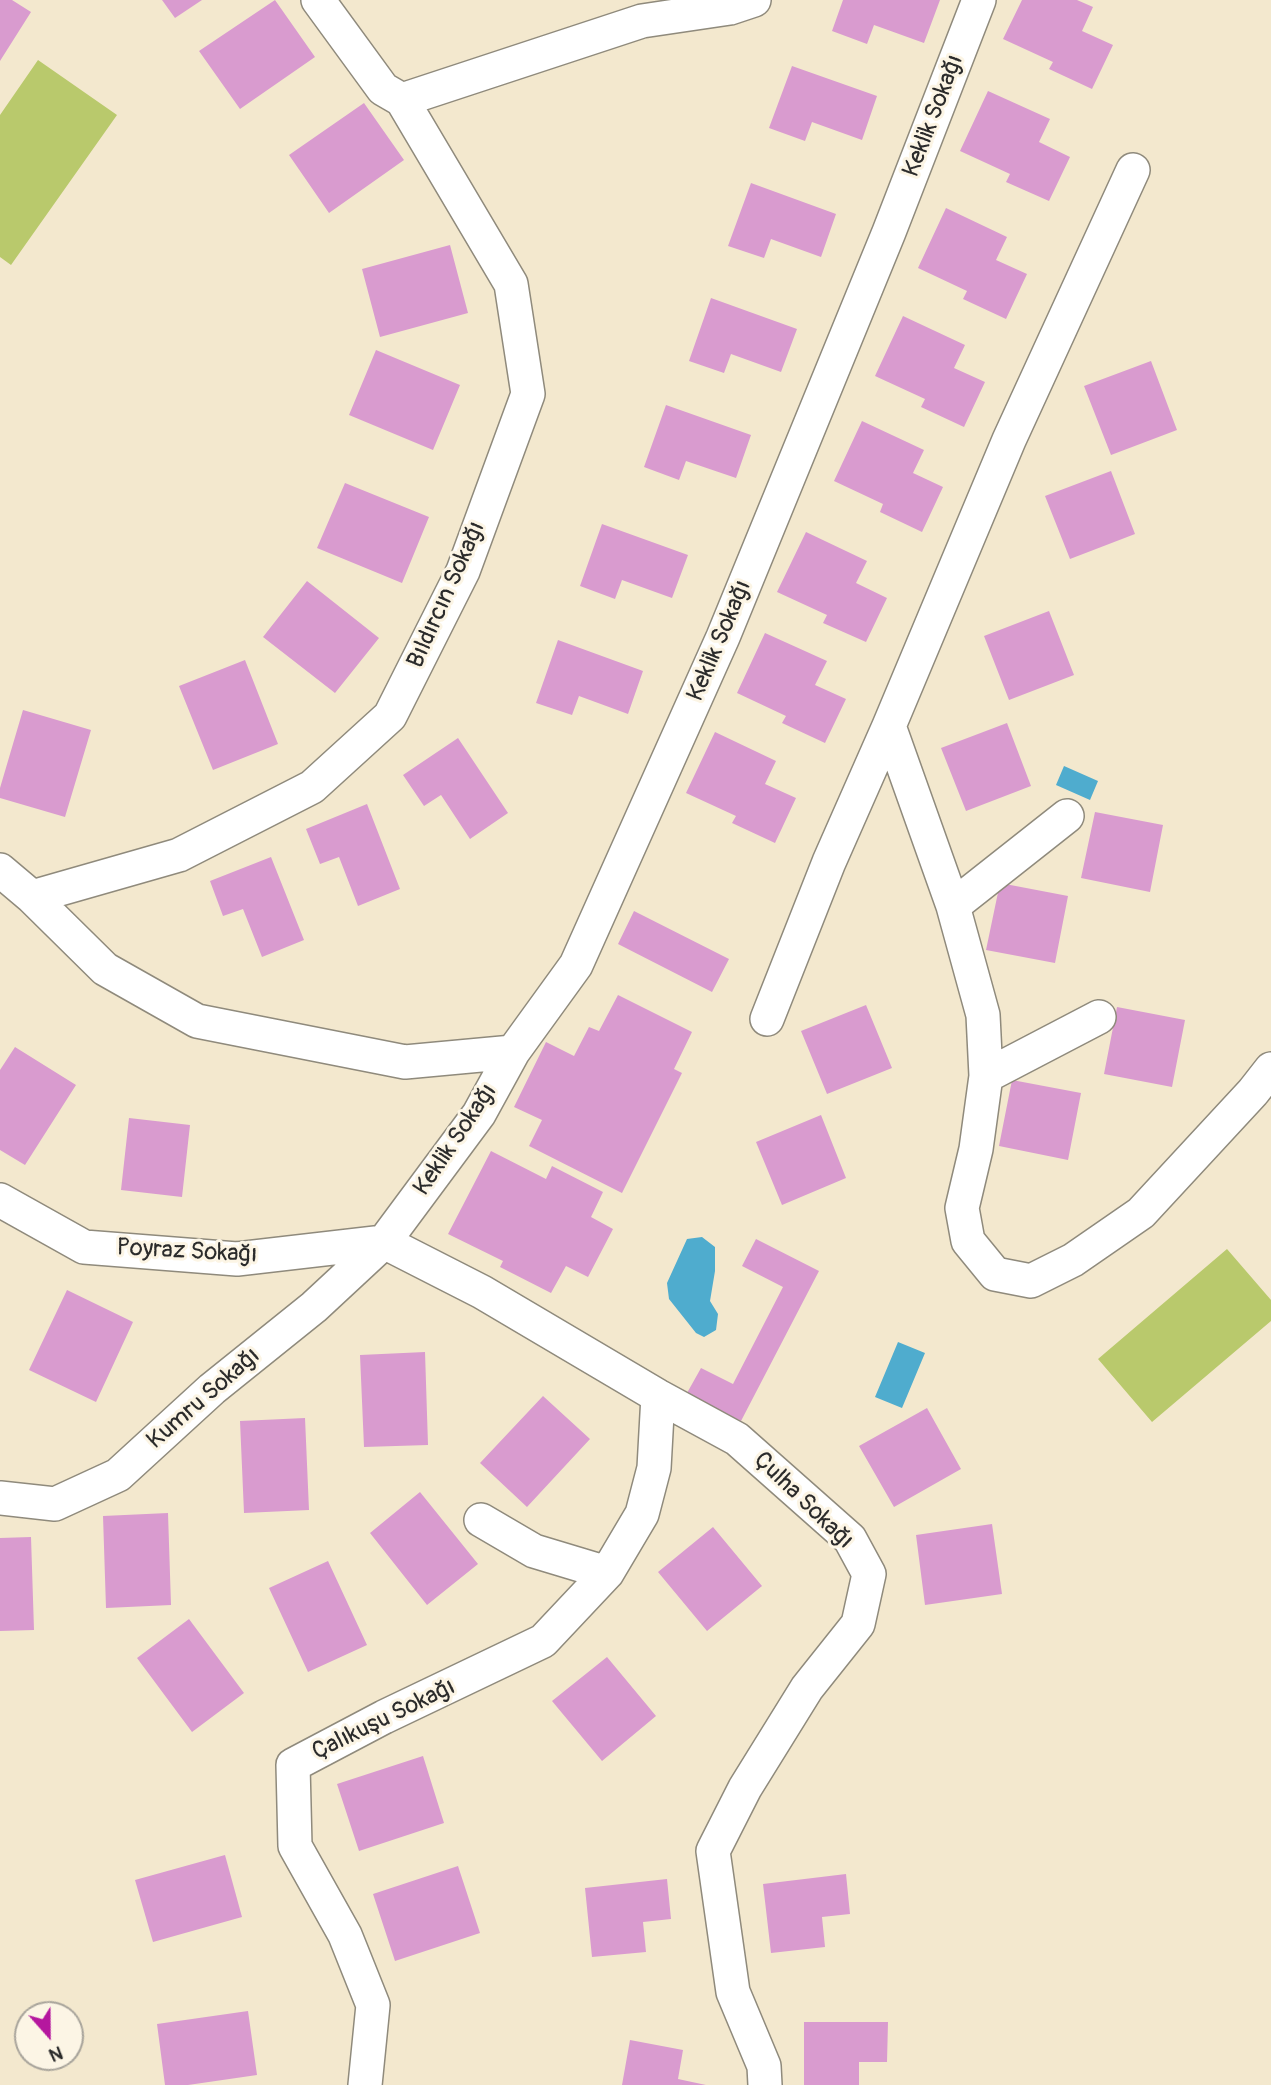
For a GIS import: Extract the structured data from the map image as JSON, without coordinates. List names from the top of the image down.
{
  "streets": {
    "street": [
      "Keklik Sokağı",
      "Bıldırcın Sokağı",
      "Poyraz Sokağı",
      "Kumru Sokağı",
      "Çulha Sokağı",
      "Çalıkuşu Sokağı"
    ]
  },
  "crossings": [
    ["Keklik Sokağı", "Poyraz Sokağı"],
    ["Keklik Sokağı", "Kumru Sokağı"],
    ["Keklik Sokağı", "Çulha Sokağı"],
    ["Poyraz Sokağı", "Kumru Sokağı"],
    ["Poyraz Sokağı", "Çulha Sokağı"],
    ["Kumru Sokağı", "Çulha Sokağı"],
    ["Çulha Sokağı", "Çalıkuşu Sokağı"]
  ],
  "north": "bottom"
}
